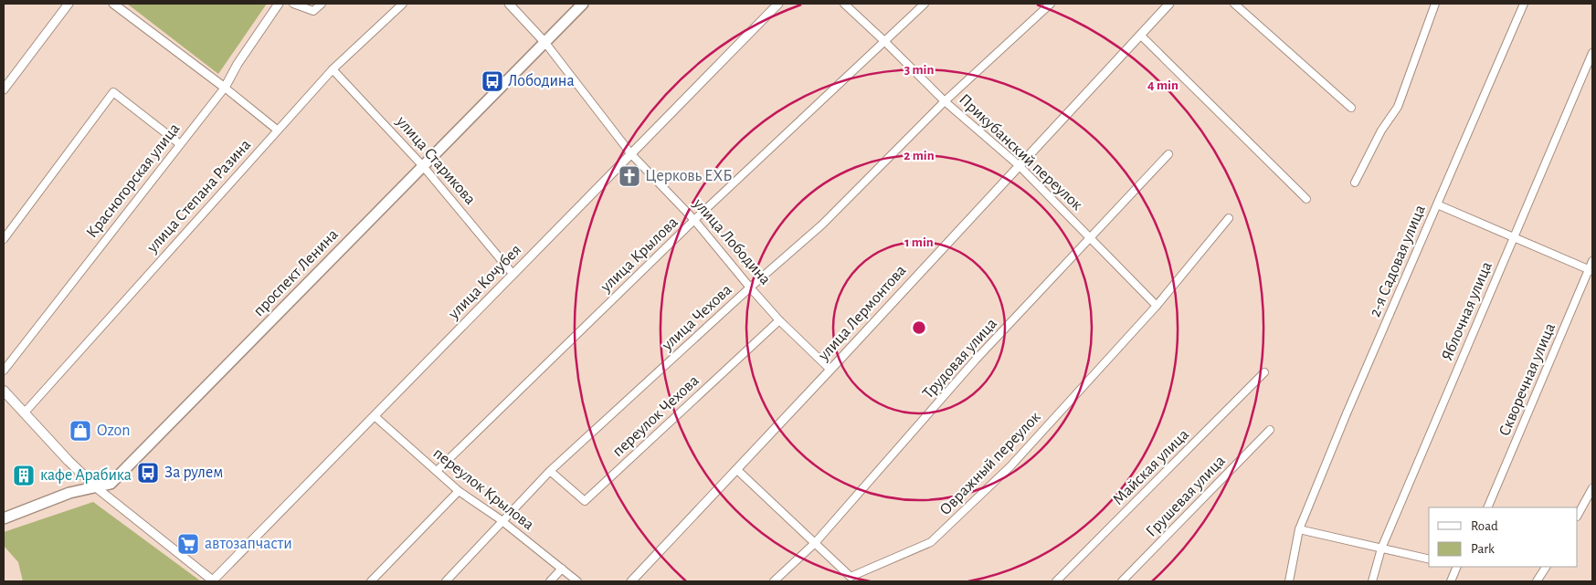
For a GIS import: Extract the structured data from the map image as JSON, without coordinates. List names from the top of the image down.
{
  "streets": {
    "main road": ["проспект Ленина"],
    "street": [
      "Прикубанский переулок",
      "улица Старикова",
      "Красногорская улица",
      "улица Степана Разина",
      "улица Лободина",
      "улица Крылова",
      "2-я Садовая улица",
      "улица Кочубея",
      "Яблочная улица",
      "улица Лермонтова",
      "улица Чехова",
      "Трудовая улица",
      "Скворечная улица",
      "переулок Чехова",
      "Овражный переулок",
      "Майская улица",
      "переулок Крылова",
      "Грушевая улица"
    ]
  },
  "crossings": [
    ["Прикубанский переулок", "улица Крылова"],
    ["Прикубанский переулок", "улица Лермонтова"],
    ["Прикубанский переулок", "улица Чехова"],
    ["Прикубанский переулок", "Трудовая улица"],
    ["Прикубанский переулок", "Овражный переулок"],
    ["улица Старикова", "улица Степана Разина"],
    ["улица Старикова", "проспект Ленина"],
    ["улица Старикова", "улица Кочубея"],
    ["улица Лободина", "улица Крылова"],
    ["улица Лободина", "проспект Ленина"],
    ["улица Лободина", "улица Кочубея"],
    ["улица Лободина", "улица Лермонтова"],
    ["улица Лободина", "улица Чехова"],
    ["улица Лободина", "переулок Чехова"],
    ["улица Крылова", "переулок Крылова"],
    ["улица Кочубея", "переулок Крылова"],
    ["улица Лермонтова", "Овражный переулок"],
    ["улица Чехова", "переулок Чехова"],
    ["улица Чехова", "переулок Крылова"],
    ["Трудовая улица", "Овражный переулок"]
  ],
  "places": {
    "bus stop": ["Лободина", "За рулем"],
    "church": ["Церковь ЕХБ"],
    "shop": ["Ozon"],
    "building": ["кафе Арабика"],
    "supermarket": ["автозапчасти"]
  },
  "legend": ["Road", "Park"],
  "rings": [
    "3 min",
    "4 min",
    "2 min",
    "1 min"
  ]
}
